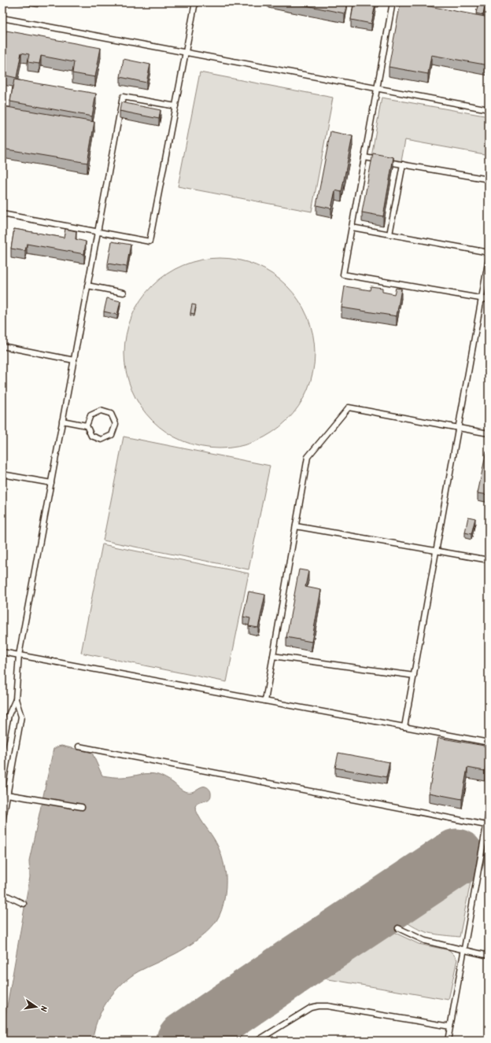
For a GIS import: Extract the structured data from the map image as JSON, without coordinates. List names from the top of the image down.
{
  "north": "right"
}
